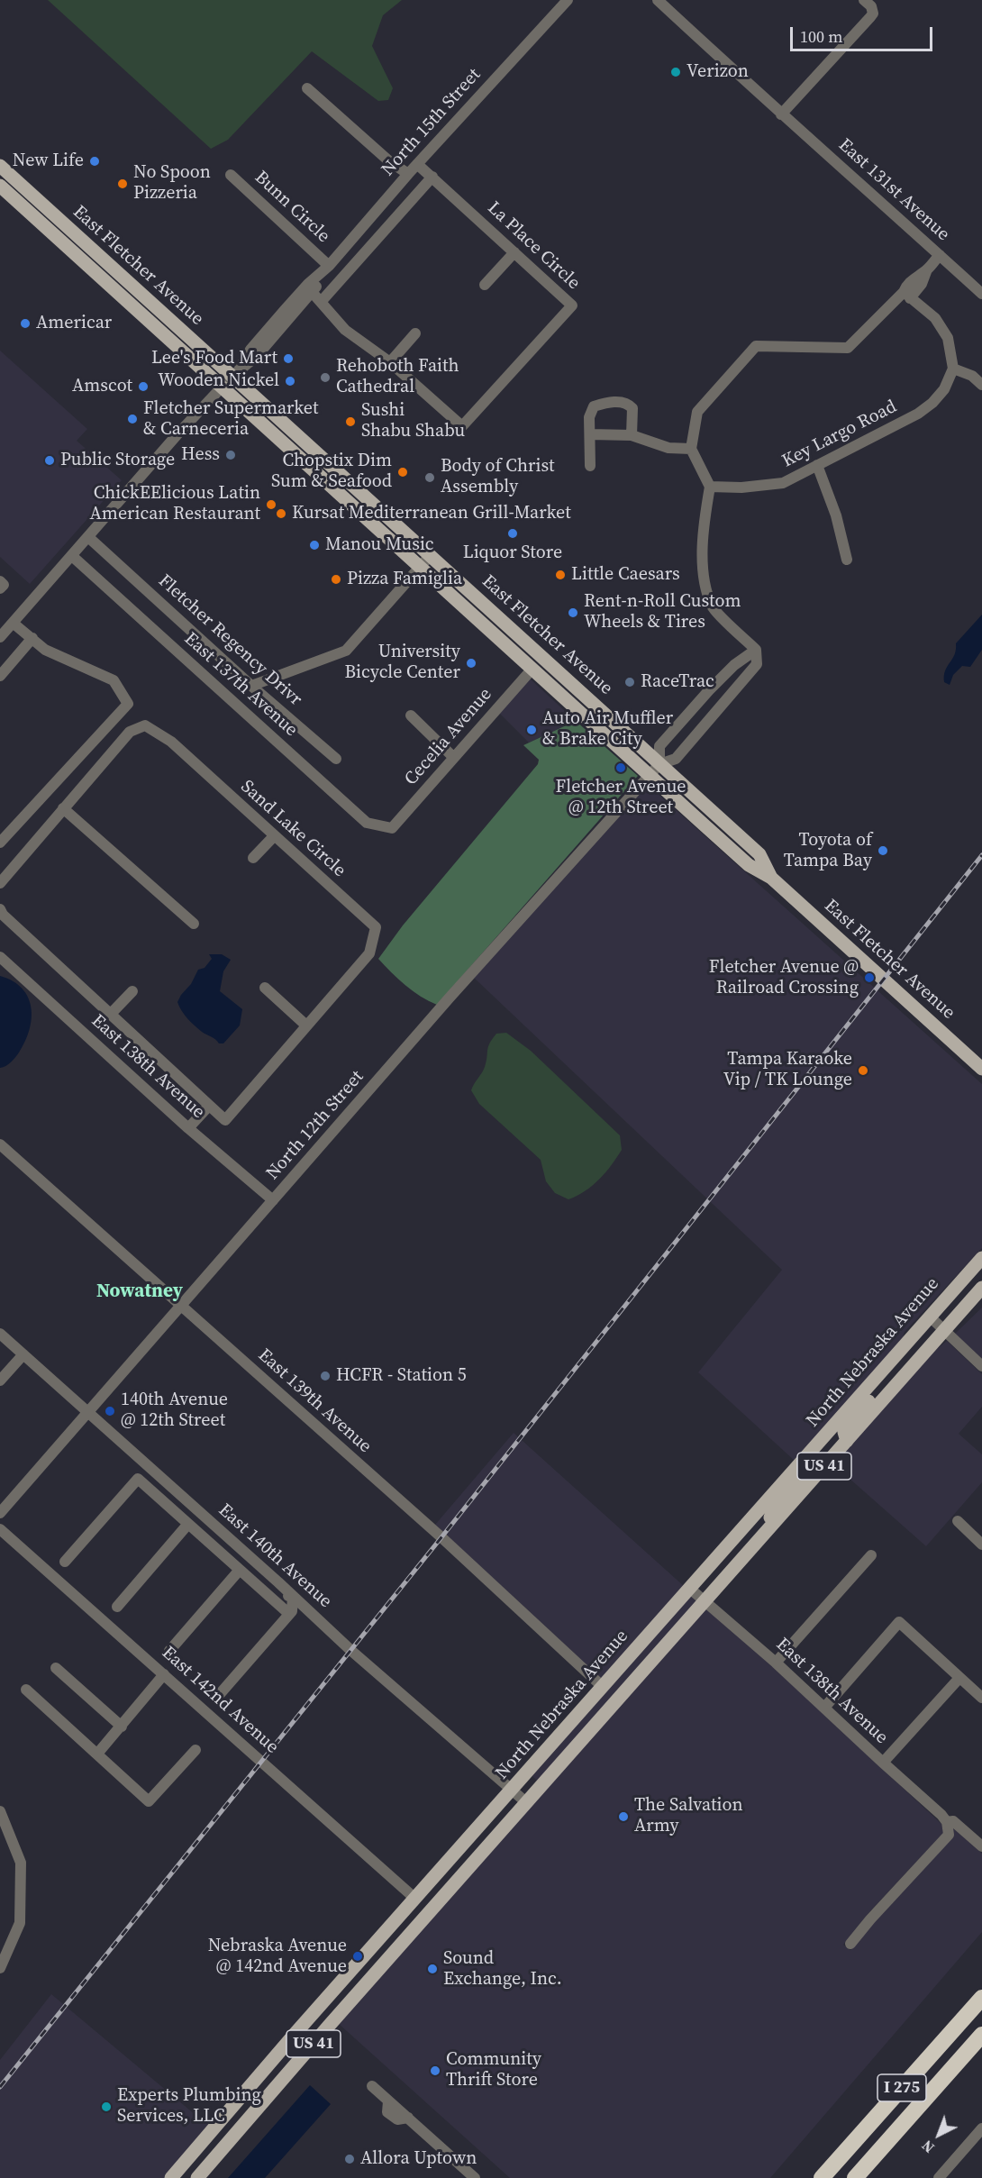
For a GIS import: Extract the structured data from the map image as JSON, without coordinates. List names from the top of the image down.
{
  "streets": {
    "highway": ["I 275"],
    "main road": ["East Fletcher Avenue", "North Nebraska Avenue", "US 41"],
    "street": [
      "North 15th Street",
      "East 131st Avenue",
      "Bunn Circle",
      "La Place Circle",
      "Key Largo Road",
      "Fletcher Regency Drivr",
      "East 137th Avenue",
      "Cecelia Avenue",
      "Sand Lake Circle",
      "East 138th Avenue",
      "North 12th Street",
      "East 139th Avenue",
      "East 140th Avenue",
      "East 142nd Avenue"
    ]
  },
  "crossings": [
    ["North 15th Street", "Bunn Circle"],
    ["North 15th Street", "La Place Circle"],
    ["North 15th Street", "East Fletcher Avenue"],
    ["North 15th Street", "Fletcher Regency Drivr"],
    ["North 15th Street", "East 137th Avenue"],
    ["East Fletcher Avenue", "Cecelia Avenue"],
    ["East Fletcher Avenue", "North 12th Street"],
    ["East 137th Avenue", "Cecelia Avenue"],
    ["East 138th Avenue", "North 12th Street"],
    ["East 138th Avenue", "North Nebraska Avenue"],
    ["East 138th Avenue", "US 41"],
    ["North 12th Street", "East 139th Avenue"],
    ["North 12th Street", "East 140th Avenue"],
    ["North Nebraska Avenue", "East 139th Avenue"],
    ["North Nebraska Avenue", "East 140th Avenue"],
    ["North Nebraska Avenue", "East 142nd Avenue"],
    ["US 41", "East 140th Avenue"]
  ],
  "districts": ["Nowatney"],
  "places": [
    "Verizon",
    "New Life",
    "No Spoon Pizzeria",
    "Americar",
    "Lee's Food Mart",
    "Rehoboth Faith Cathedral",
    "Wooden Nickel",
    "Amscot",
    "Fletcher Supermarket & Carneceria",
    "Sushi Shabu Shabu",
    "Hess",
    "Public Storage",
    "Chopstix Dim Sum & Seafood",
    "Body of Christ Assembly",
    "ChickEElicious Latin American Restaurant",
    "Kursat Mediterranean Grill-Market",
    "Liquor Store",
    "Manou Music",
    "Little Caesars",
    "Pizza Famiglia",
    "Rent-n-Roll Custom Wheels & Tires",
    "University Bicycle Center",
    "RaceTrac",
    "Auto Air Muffler & Brake City",
    "Fletcher Avenue @ 12th Street",
    "Toyota of Tampa Bay",
    "Fletcher Avenue @ Railroad Crossing",
    "Tampa Karaoke Vip / TK Lounge",
    "HCFR - Station 5",
    "140th Avenue @ 12th Street",
    "The Salvation Army",
    "Nebraska Avenue @ 142nd Avenue",
    "Sound Exchange, Inc.",
    "Community Thrift Store",
    "Experts Plumbing Services, LLC",
    "Allora Uptown"
  ],
  "scale_bar": "100 m",
  "north": "bottom left"
}
